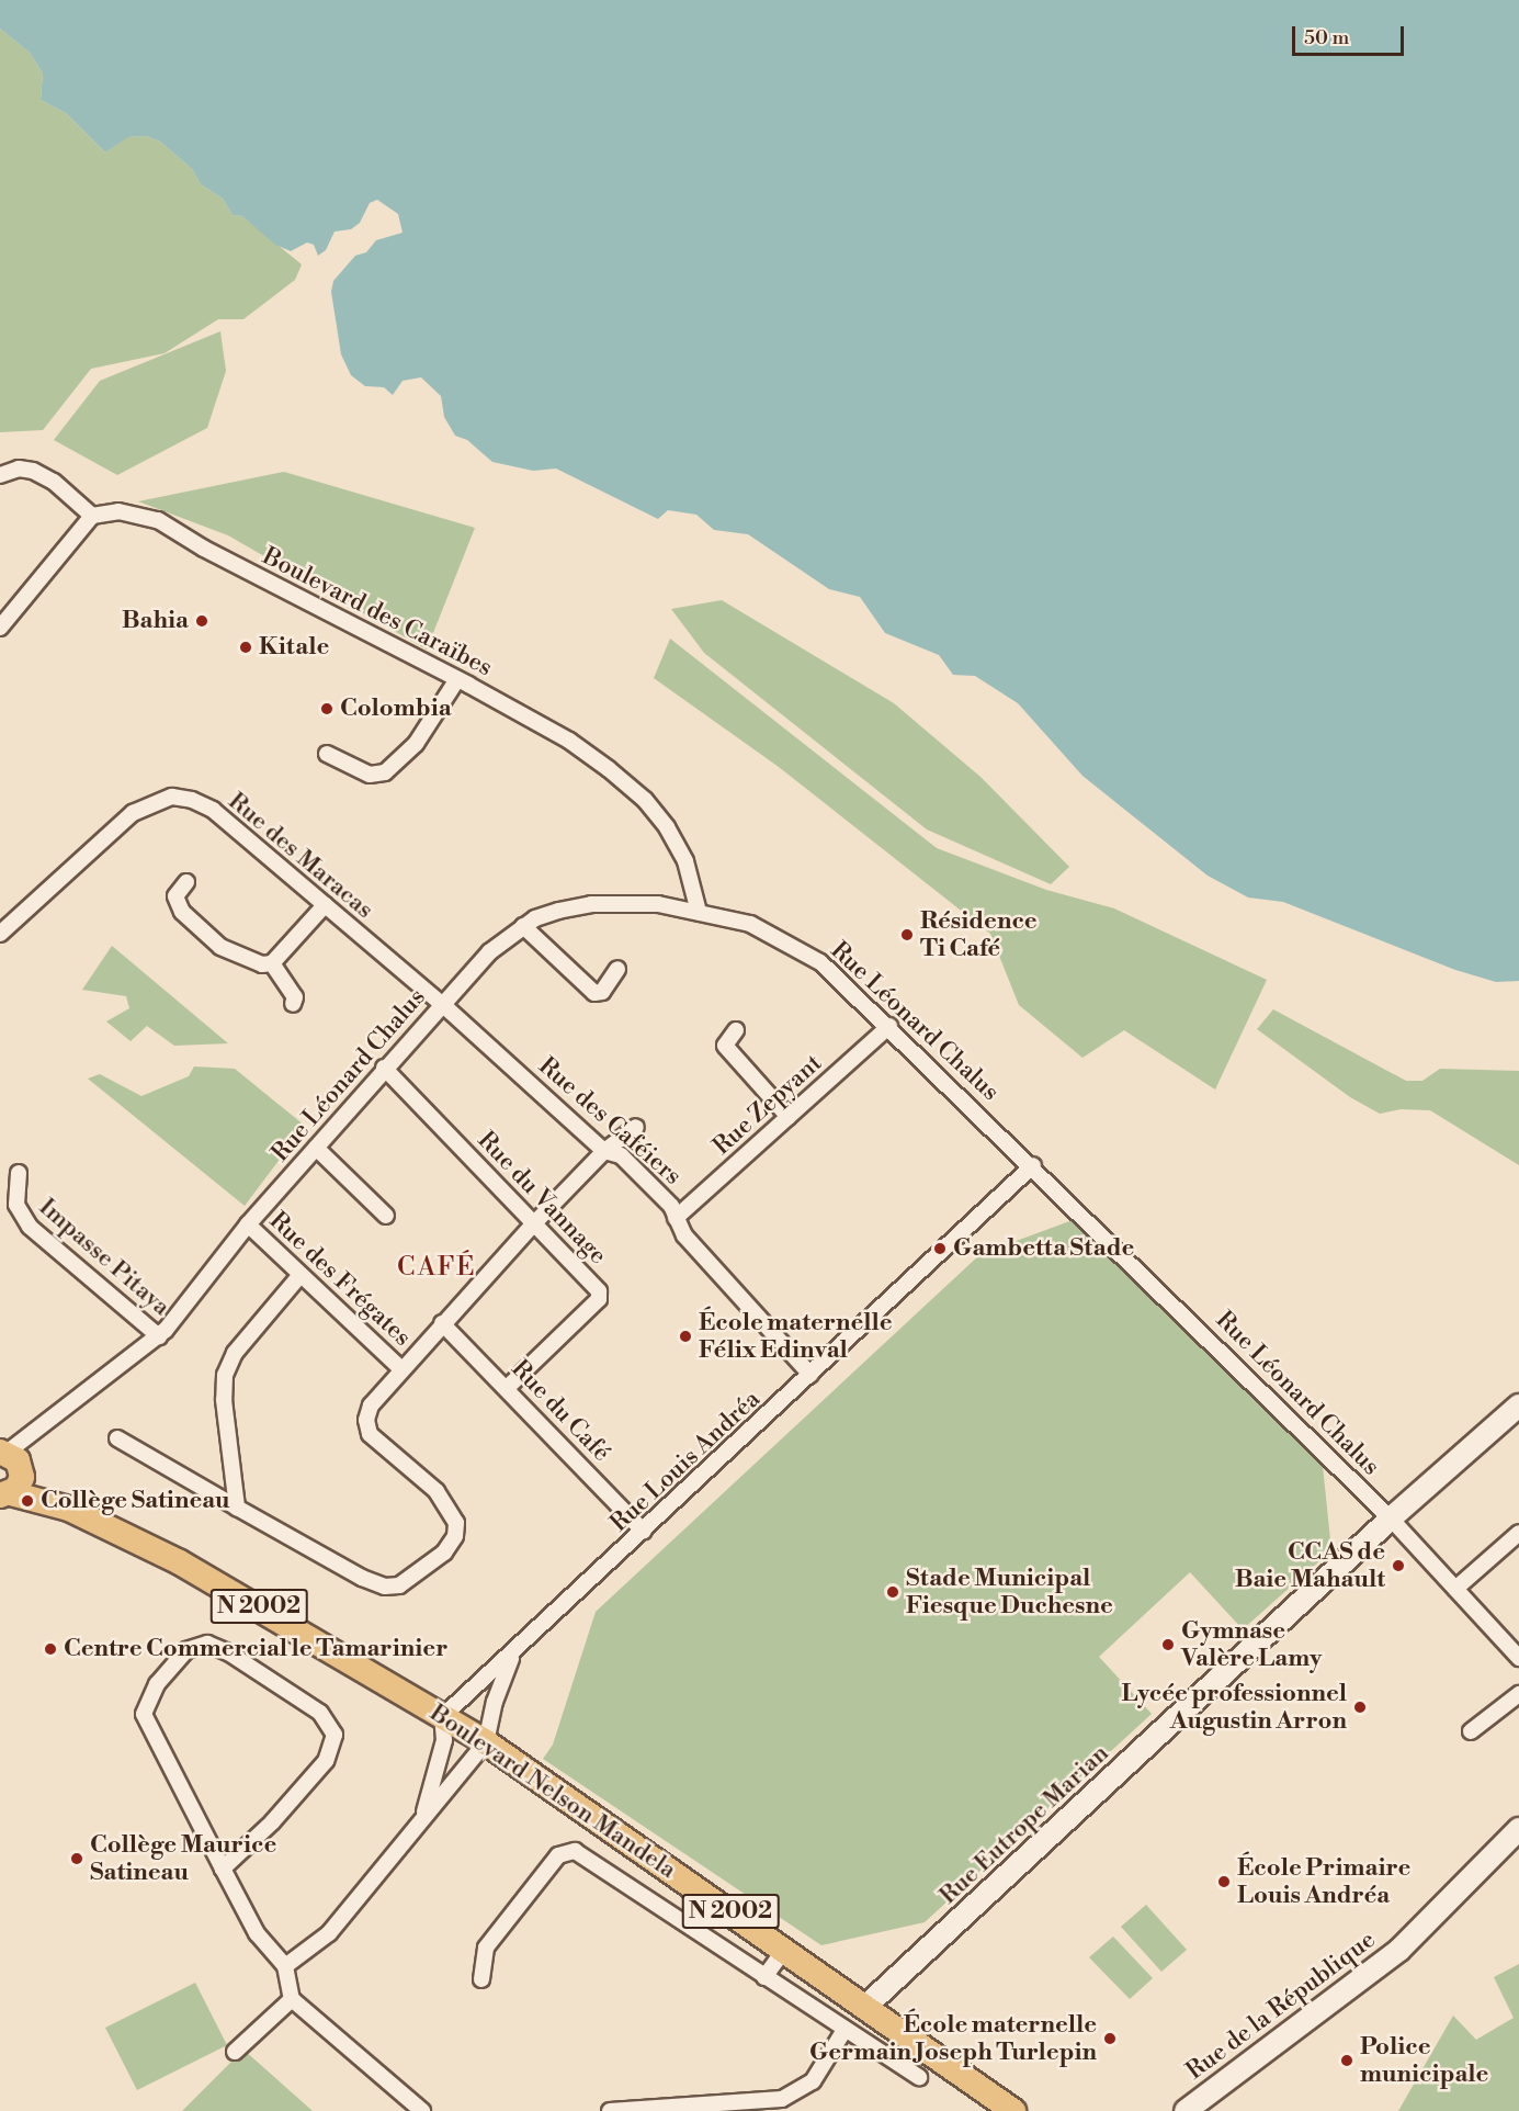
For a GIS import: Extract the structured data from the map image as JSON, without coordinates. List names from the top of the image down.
{
  "streets": {
    "main road": ["N 2002", "Boulevard Nelson Mandela"],
    "street": [
      "Boulevard des Caraïbes",
      "Rue des Maracas",
      "Rue Léonard Chalus",
      "Rue Zepyant",
      "Rue des Caféiers",
      "Rue du Vannage",
      "Impasse Pitaya",
      "Rue des Frégates",
      "Rue du Café",
      "Rue Louis Andréa",
      "Rue Eutrope Marian",
      "Rue de la République"
    ]
  },
  "crossings": [
    ["Boulevard des Caraïbes", "Rue Léonard Chalus"],
    ["Rue des Maracas", "Rue Léonard Chalus"],
    ["Rue des Maracas", "Rue des Caféiers"],
    ["Rue Léonard Chalus", "Rue Zepyant"],
    ["Rue Léonard Chalus", "Rue des Caféiers"],
    ["Rue Léonard Chalus", "Rue du Vannage"],
    ["Rue Léonard Chalus", "Impasse Pitaya"],
    ["Rue Léonard Chalus", "Rue des Frégates"],
    ["Rue Léonard Chalus", "Rue Louis Andréa"],
    ["Rue Léonard Chalus", "Boulevard Nelson Mandela"],
    ["Rue Léonard Chalus", "Rue Eutrope Marian"],
    ["Rue Zepyant", "Rue des Caféiers"],
    ["Rue des Caféiers", "Rue Louis Andréa"],
    ["Rue du Vannage", "Rue du Café"],
    ["Rue du Café", "Rue Louis Andréa"],
    ["Rue Louis Andréa", "Boulevard Nelson Mandela"],
    ["Boulevard Nelson Mandela", "Rue Eutrope Marian"]
  ],
  "districts": ["CAFÉ"],
  "places": [
    "Bahia",
    "Kitale",
    "Colombia",
    "Résidence Ti Café",
    "Gambetta Stade",
    "École maternelle Félix Edinval",
    "Collège Satineau",
    "CCAS de Baie Mahault",
    "Stade Municipal Fiesque Duchesne",
    "Gymnase Valère Lamy",
    "Centre Commercial le Tamarinier",
    "Lycée professionnel Augustin Arron",
    "Collège Maurice Satineau",
    "École Primaire Louis Andréa",
    "École maternelle Germain Joseph Turlepin",
    "Police municipale"
  ],
  "scale_bar": "50 m"
}
